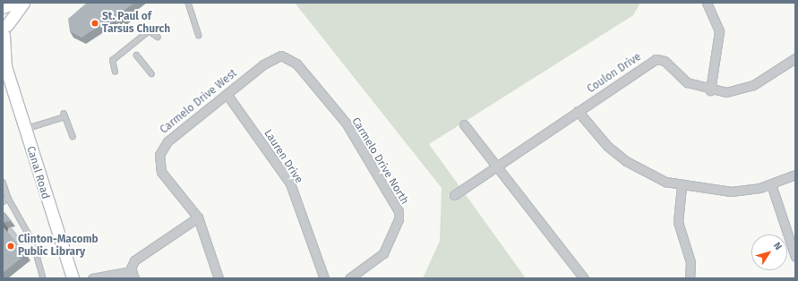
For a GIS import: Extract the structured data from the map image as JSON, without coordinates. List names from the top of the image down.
{
  "streets": {
    "street": [
      "Coulon Drive",
      "Carmelo Drive West",
      "Lauren Drive",
      "Carmelo Drive North",
      "Canal Road"
    ]
  },
  "crossings": [
    ["Carmelo Drive West", "Lauren Drive"],
    ["Carmelo Drive West", "Carmelo Drive North"]
  ],
  "places": ["St. Paul of Tarsus Church", "Clinton-Macomb Public Library"],
  "north": "top right"
}
